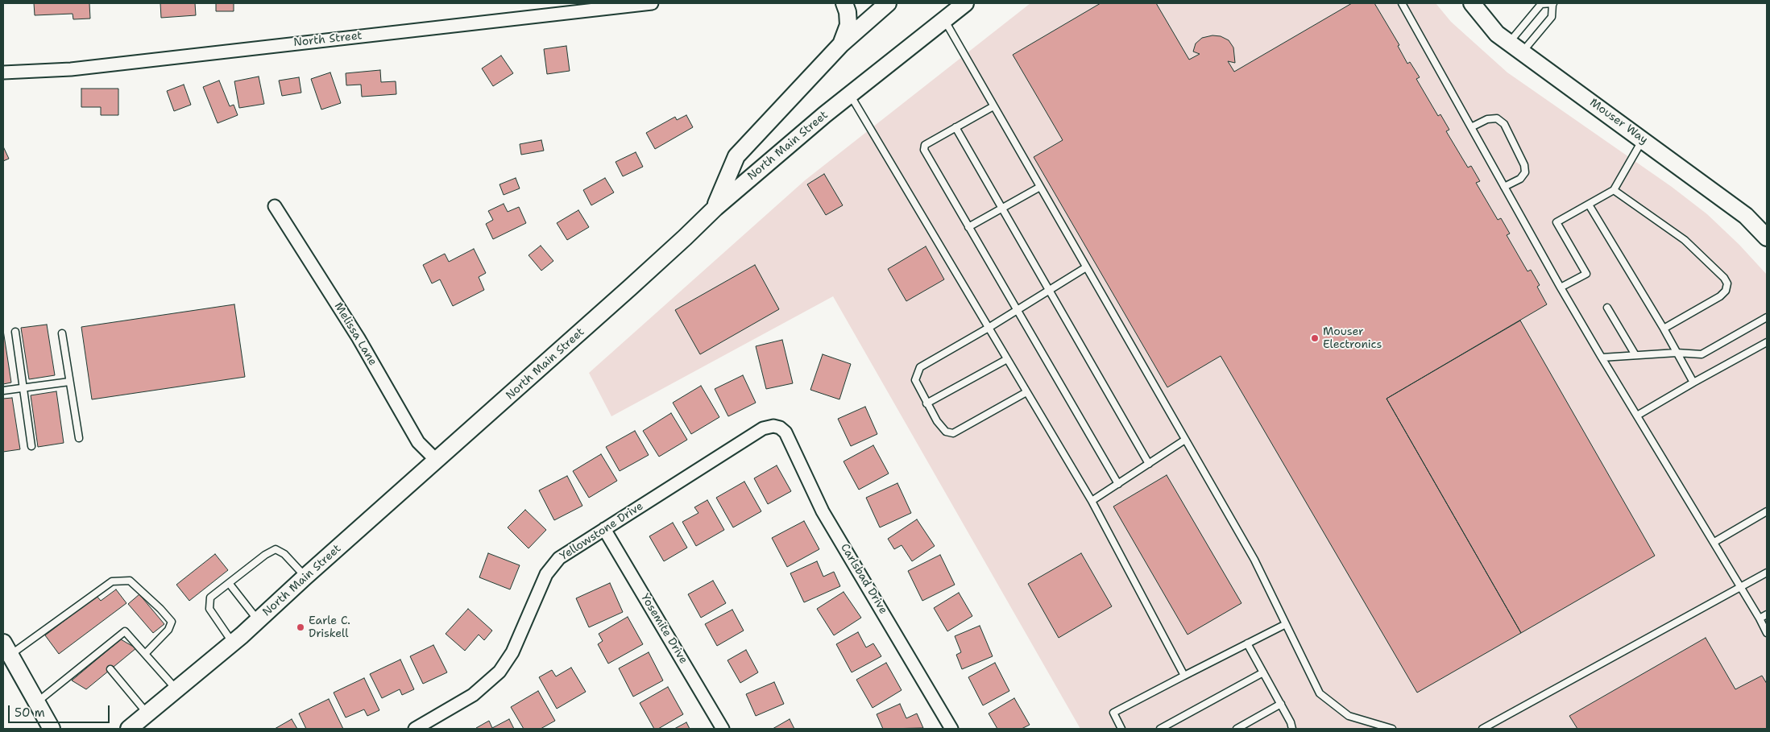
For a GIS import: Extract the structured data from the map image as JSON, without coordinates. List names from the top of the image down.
{
  "streets": {
    "main road": ["Mouser Way", "North Main Street"],
    "street": [
      "North Street",
      "Melissa Lane",
      "Yellowstone Drive",
      "Carlsbad Drive",
      "Yosemite Drive"
    ]
  },
  "crossings": [
    ["North Main Street", "Melissa Lane"],
    ["Yellowstone Drive", "Carlsbad Drive"],
    ["Yellowstone Drive", "Yosemite Drive"]
  ],
  "places": ["Mouser Electronics", "Earle C. Driskell"],
  "scale_bar": "50 m"
}
